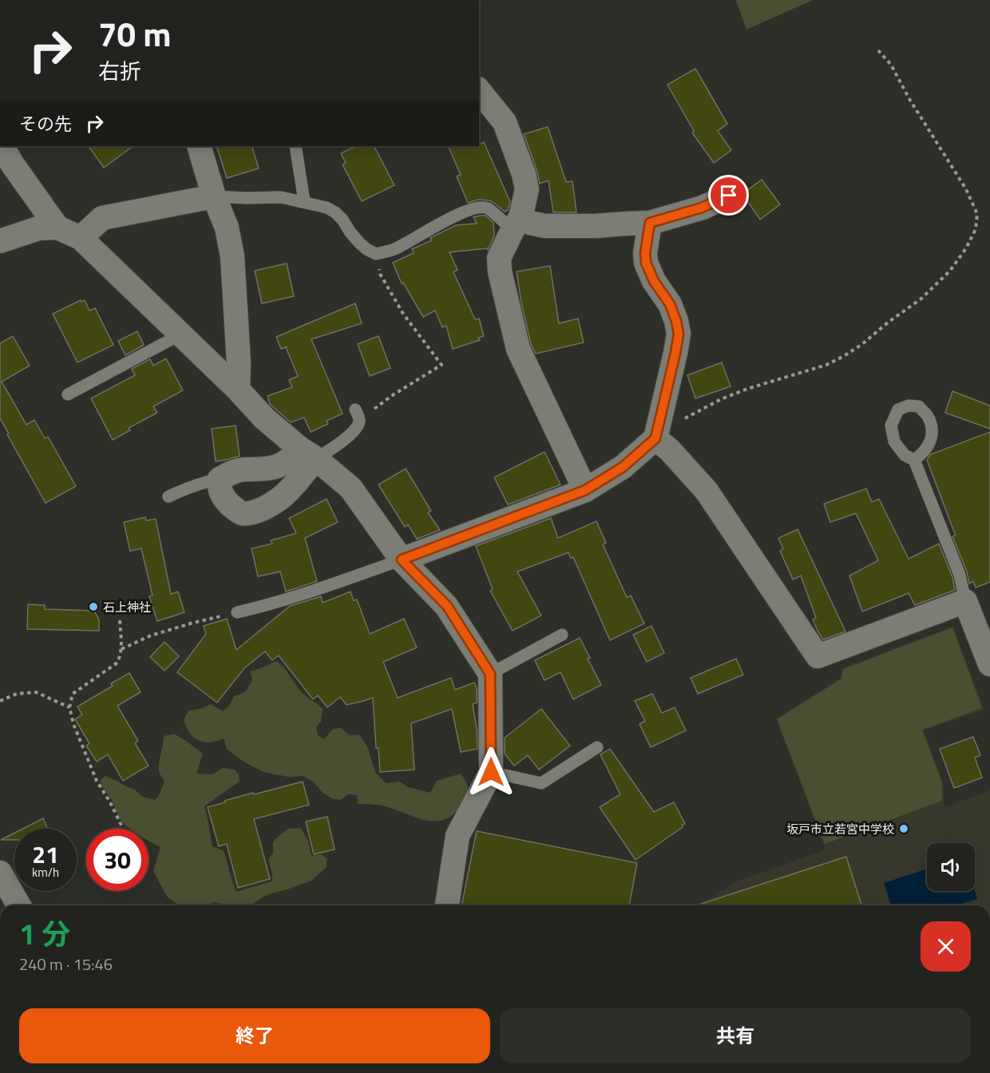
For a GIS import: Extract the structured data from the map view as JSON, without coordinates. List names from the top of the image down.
{
  "places": ["石上神社", "坂戸市立若宮中学校"],
  "page": {
    "turn": ["70 m", "右折"],
    "then": "その先",
    "speed": "21 km/h",
    "limit": "30",
    "heading": ["1 分", "240 m · 15:46"],
    "buttons": ["終了", "共有"]
  }
}
